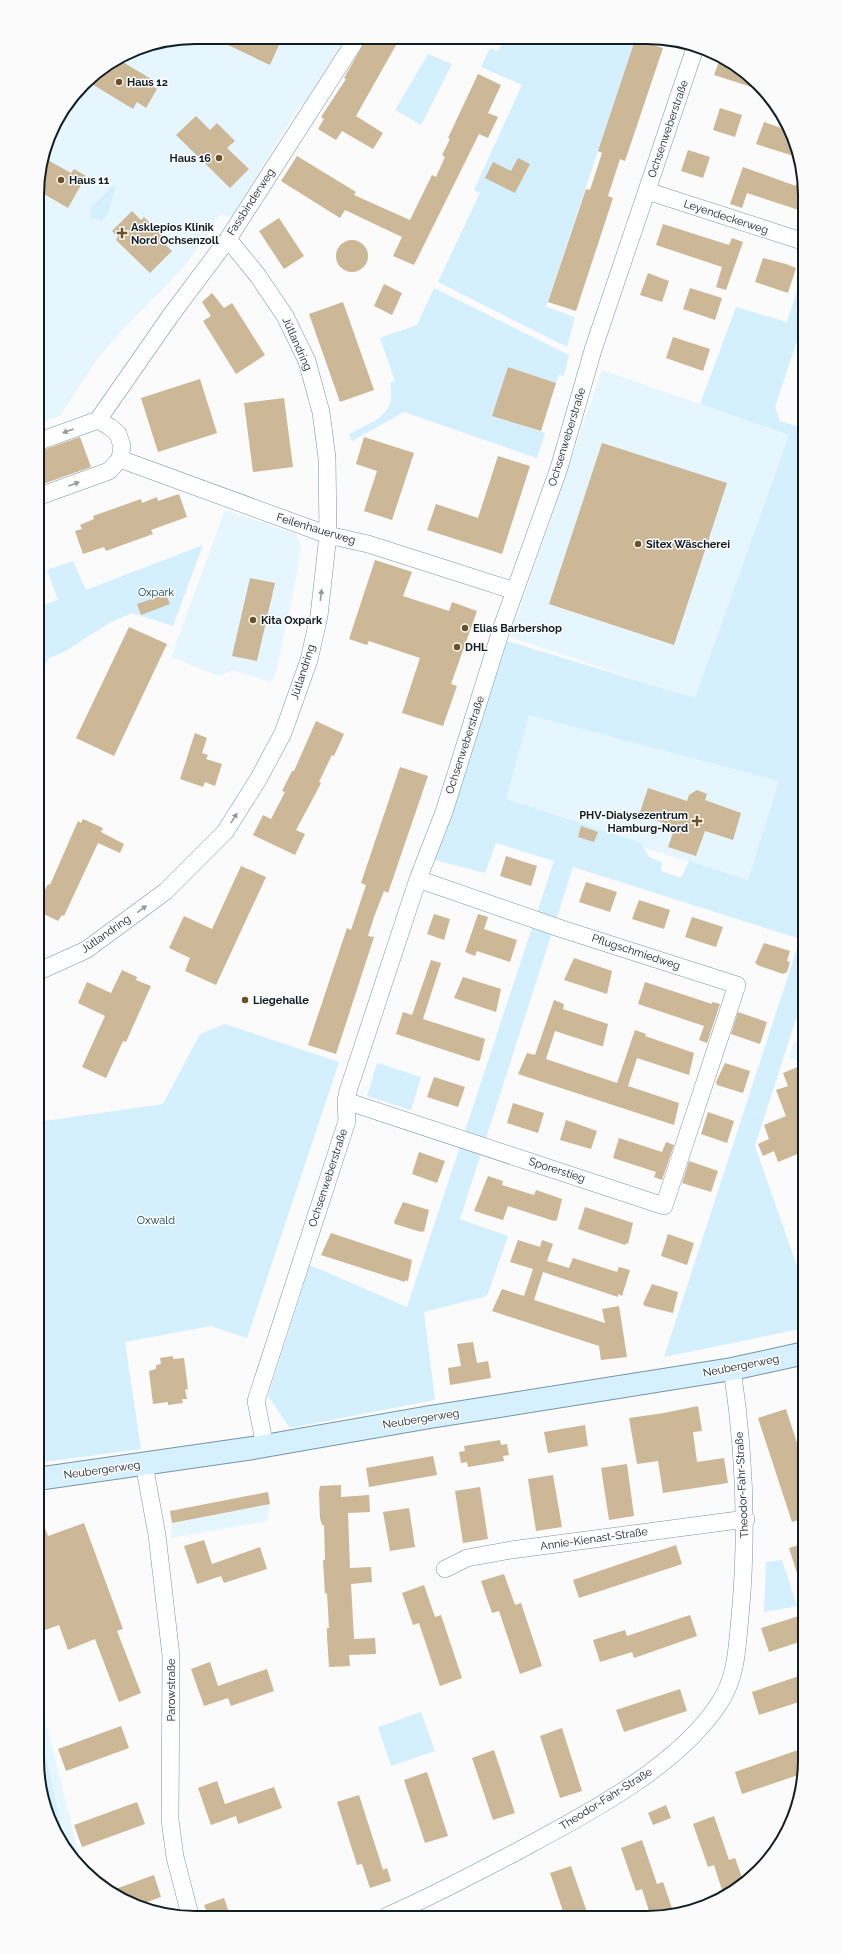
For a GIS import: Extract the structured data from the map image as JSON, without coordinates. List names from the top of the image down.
{
  "streets": {
    "street": [
      "Ochsenweberstraße",
      "Fassbinderweg",
      "Leyendeckerweg",
      "Jütlandring",
      "Feilenhauerweg",
      "Pflugschmiedweg",
      "Sporerstieg",
      "Neubergerweg",
      "Theodor-Fahr-Straße",
      "Annie-Kienast-Straße",
      "Parowstraße"
    ]
  },
  "crossings": [
    ["Ochsenweberstraße", "Leyendeckerweg"],
    ["Ochsenweberstraße", "Feilenhauerweg"],
    ["Ochsenweberstraße", "Pflugschmiedweg"],
    ["Ochsenweberstraße", "Sporerstieg"],
    ["Ochsenweberstraße", "Neubergerweg"],
    ["Fassbinderweg", "Jütlandring"],
    ["Jütlandring", "Feilenhauerweg"],
    ["Pflugschmiedweg", "Sporerstieg"],
    ["Neubergerweg", "Theodor-Fahr-Straße"],
    ["Neubergerweg", "Parowstraße"],
    ["Theodor-Fahr-Straße", "Annie-Kienast-Straße"]
  ],
  "one_way": ["Jütlandring"],
  "parks": ["Oxpark", "Oxwald"],
  "places": {
    "other": [
      "Haus 12",
      "Haus 16",
      "Haus 11",
      "Sitex Wäscherei",
      "Kita Oxpark",
      "Elias Barbershop",
      "DHL",
      "Liegehalle"
    ],
    "health": ["Asklepios Klinik Nord Ochsenzoll", "PHV-Dialysezentrum Hamburg-Nord"]
  }
}
